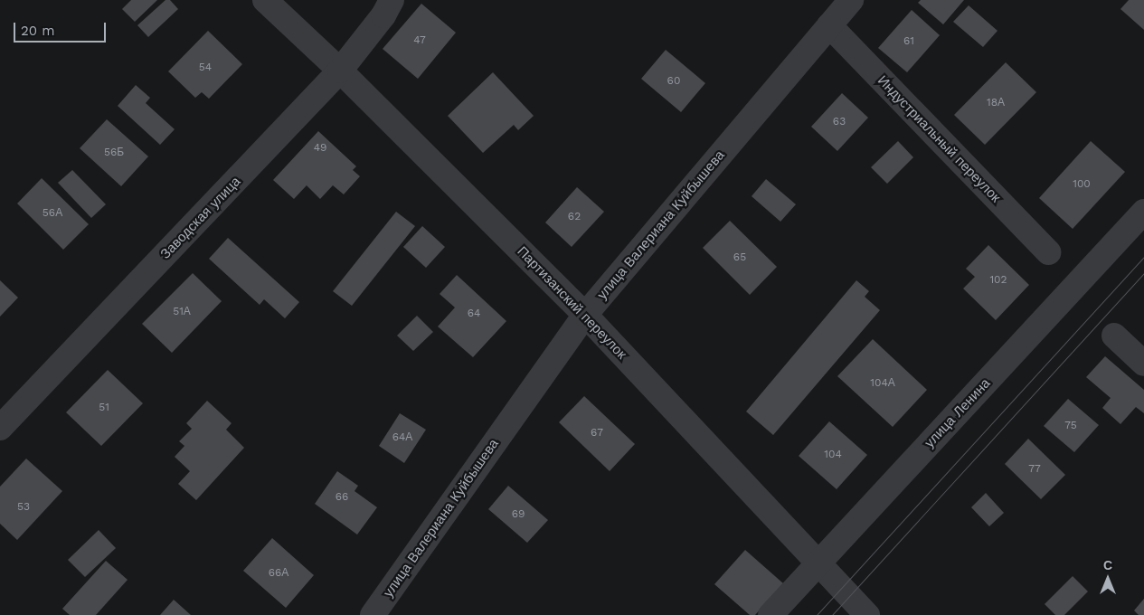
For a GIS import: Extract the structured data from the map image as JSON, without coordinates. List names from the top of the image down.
{
  "streets": {
    "street": [
      "Индустриальный переулок",
      "Заводская улица",
      "улица Валериана Куйбышева",
      "Партизанский переулок",
      "улица Ленина"
    ]
  },
  "crossings": [
    ["Индустриальный переулок", "улица Валериана Куйбышева"],
    ["Заводская улица", "Партизанский переулок"],
    ["улица Валериана Куйбышева", "Партизанский переулок"],
    ["Партизанский переулок", "улица Ленина"]
  ],
  "house_numbers": [
    "47",
    "61",
    "54",
    "60",
    "18А",
    "63",
    "49",
    "56Б",
    "100",
    "56А",
    "62",
    "65",
    "102",
    "51А",
    "64",
    "104А",
    "51",
    "75",
    "67",
    "64А",
    "104",
    "77",
    "66",
    "53",
    "69",
    "66А"
  ],
  "scale_bar": "20 m",
  "north": "top"
}
